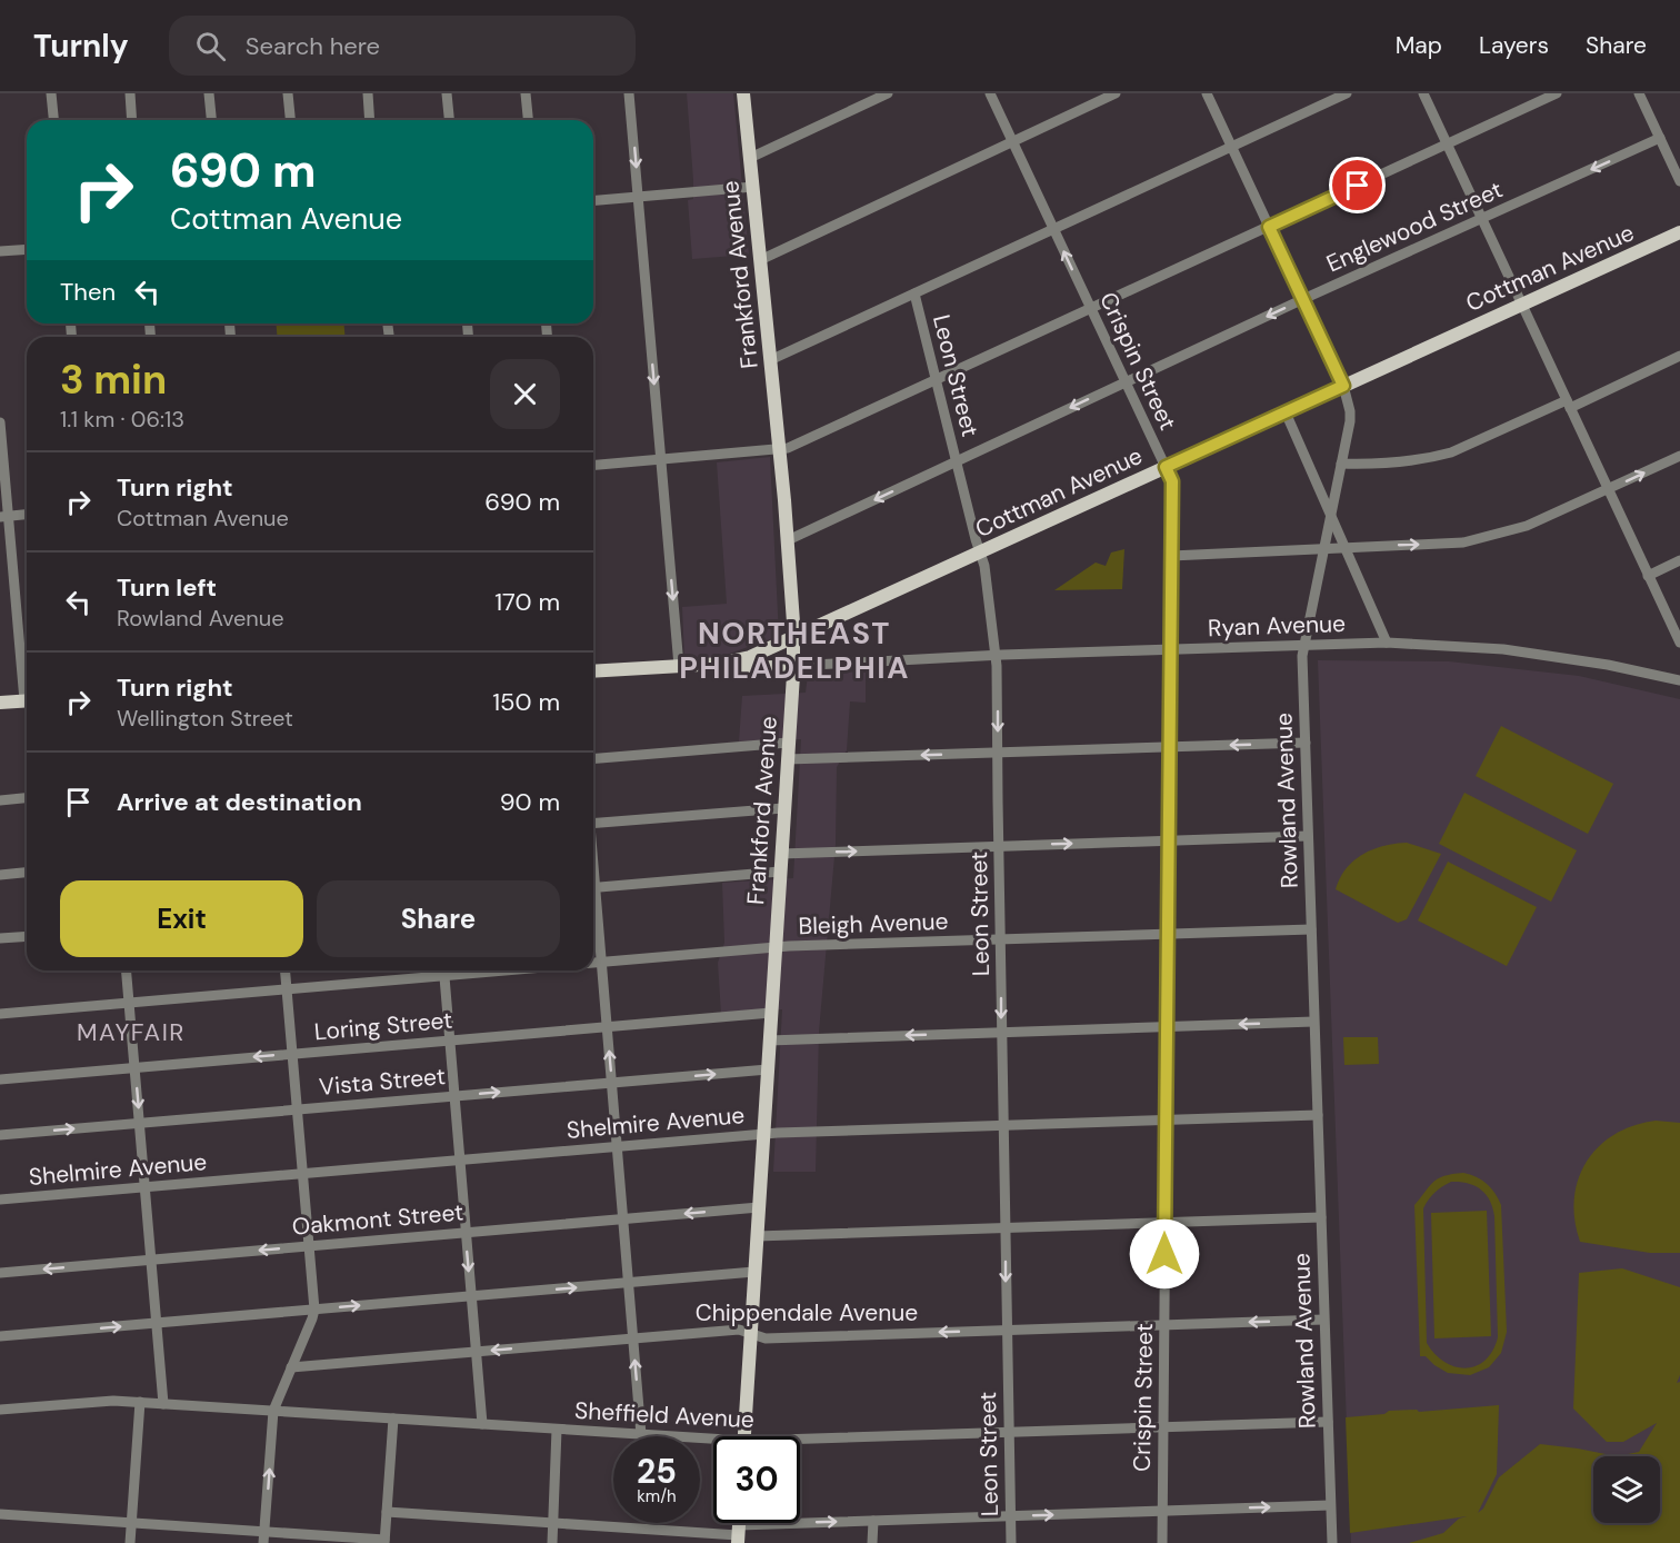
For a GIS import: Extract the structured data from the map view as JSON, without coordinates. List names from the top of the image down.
{
  "streets": {
    "main road": ["Cottman Avenue", "Frankford Avenue"],
    "street": [
      "Englewood Street",
      "Crispin Street",
      "Leon Street",
      "Ryan Avenue",
      "Rowland Avenue",
      "Bleigh Avenue",
      "Loring Street",
      "Vista Street",
      "Shelmire Avenue",
      "Oakmont Street",
      "Chippendale Avenue",
      "Sheffield Avenue"
    ]
  },
  "crossings": [
    ["Englewood Street", "Frankford Avenue"],
    ["Englewood Street", "Crispin Street"],
    ["Englewood Street", "Leon Street"],
    ["Englewood Street", "Rowland Avenue"],
    ["Cottman Avenue", "Frankford Avenue"],
    ["Cottman Avenue", "Crispin Street"],
    ["Cottman Avenue", "Leon Street"],
    ["Cottman Avenue", "Rowland Avenue"],
    ["Frankford Avenue", "Ryan Avenue"],
    ["Frankford Avenue", "Bleigh Avenue"],
    ["Frankford Avenue", "Loring Street"],
    ["Frankford Avenue", "Vista Street"],
    ["Frankford Avenue", "Shelmire Avenue"],
    ["Frankford Avenue", "Oakmont Street"],
    ["Frankford Avenue", "Chippendale Avenue"],
    ["Crispin Street", "Ryan Avenue"],
    ["Crispin Street", "Bleigh Avenue"],
    ["Crispin Street", "Shelmire Avenue"],
    ["Crispin Street", "Chippendale Avenue"],
    ["Crispin Street", "Sheffield Avenue"],
    ["Leon Street", "Ryan Avenue"],
    ["Leon Street", "Bleigh Avenue"],
    ["Leon Street", "Shelmire Avenue"],
    ["Leon Street", "Chippendale Avenue"],
    ["Leon Street", "Sheffield Avenue"],
    ["Ryan Avenue", "Rowland Avenue"],
    ["Rowland Avenue", "Bleigh Avenue"],
    ["Rowland Avenue", "Shelmire Avenue"],
    ["Rowland Avenue", "Chippendale Avenue"],
    ["Rowland Avenue", "Sheffield Avenue"]
  ],
  "one_way": ["Vista Street", "Chippendale Avenue"],
  "districts": ["NORTHEAST PHILADELPHIA", "MAYFAIR"],
  "page": {
    "header": "Turnly",
    "search": "Search here",
    "nav": ["Map", "Layers", "Share"],
    "turn": ["690 m", "Cottman Avenue"],
    "then": "Then",
    "heading": ["3 min", "1.1 km · 06:13"],
    "list": [
      {
        "name": "Turn right",
        "note": "Cottman Avenue",
        "value": "690 m"
      },
      {
        "name": "Turn left",
        "note": "Rowland Avenue",
        "value": "170 m"
      },
      {
        "name": "Turn right",
        "note": "Wellington Street",
        "value": "150 m"
      },
      {
        "name": "Arrive at destination",
        "value": "90 m"
      }
    ],
    "buttons": ["Exit", "Share"],
    "speed": "25 km/h",
    "limit": "30"
  }
}
